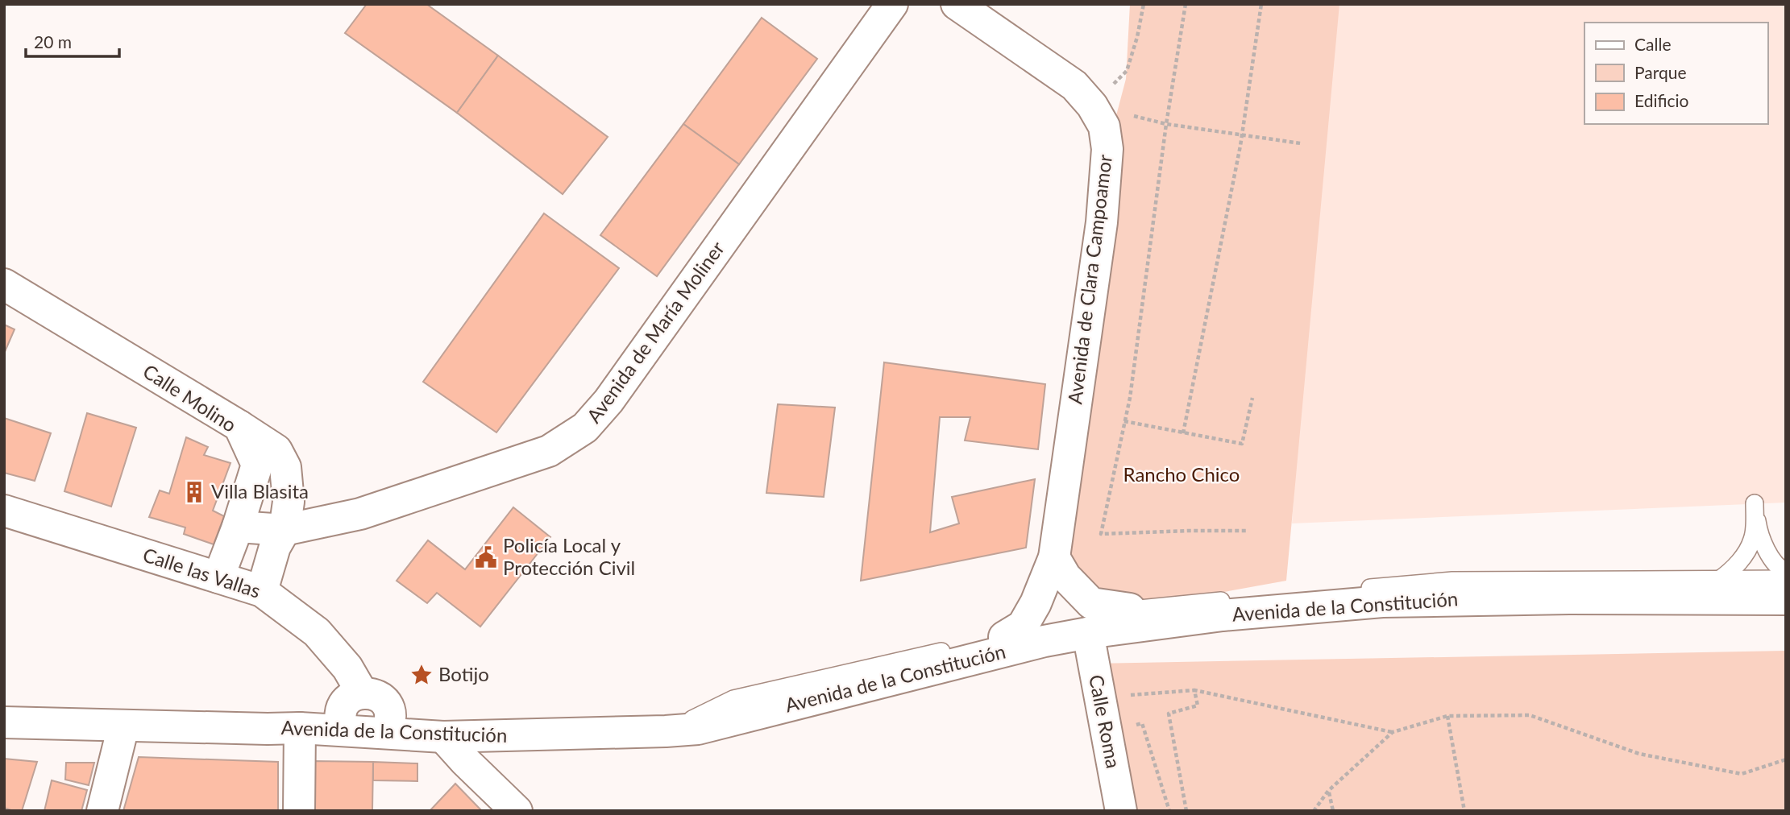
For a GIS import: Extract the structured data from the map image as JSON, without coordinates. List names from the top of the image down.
{
  "streets": {
    "street": [
      "Avenida de Clara Campoamor",
      "Avenida de María Moliner",
      "Calle Molino",
      "Calle las Vallas",
      "Avenida de la Constitución",
      "Calle Roma"
    ]
  },
  "crossings": [
    ["Avenida de María Moliner", "Calle Molino"],
    ["Calle Molino", "Calle las Vallas"],
    ["Calle las Vallas", "Avenida de la Constitución"],
    ["Avenida de la Constitución", "Calle Roma"]
  ],
  "parks": ["Rancho Chico"],
  "places": {
    "building": ["Villa Blasita"],
    "public building": ["Policía Local y Protección Civil"],
    "place": ["Botijo"]
  },
  "legend": ["Calle", "Parque", "Edificio"],
  "scale_bar": "20 m"
}
